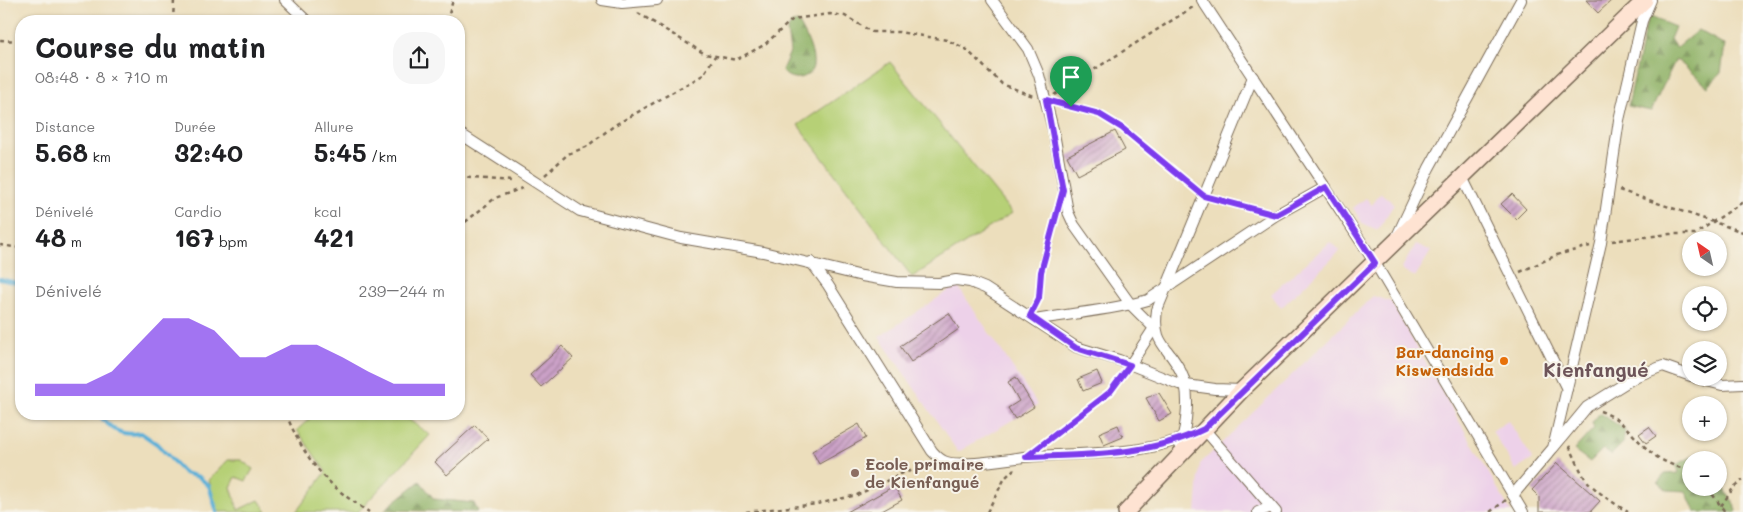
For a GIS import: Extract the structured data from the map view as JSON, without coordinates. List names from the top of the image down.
{
  "districts": ["Kienfangué"],
  "places": ["Bar-dancing Kiswendsida", "Ecole primaire de Kienfangué"],
  "north": "top left",
  "page": {
    "heading": ["Course du matin", "08:48 · 8 × 710 m"],
    "stats": [
      ["Distance", "5.68 km"],
      ["Durée", "32:40"],
      ["Allure", "5:45 /km"],
      ["Dénivelé", "48 m"],
      ["Cardio", "167 bpm"],
      ["kcal", "421"]
    ],
    "map_buttons": ["+", "−"],
    "chart": ["Dénivelé", "239–244 m"]
  }
}
